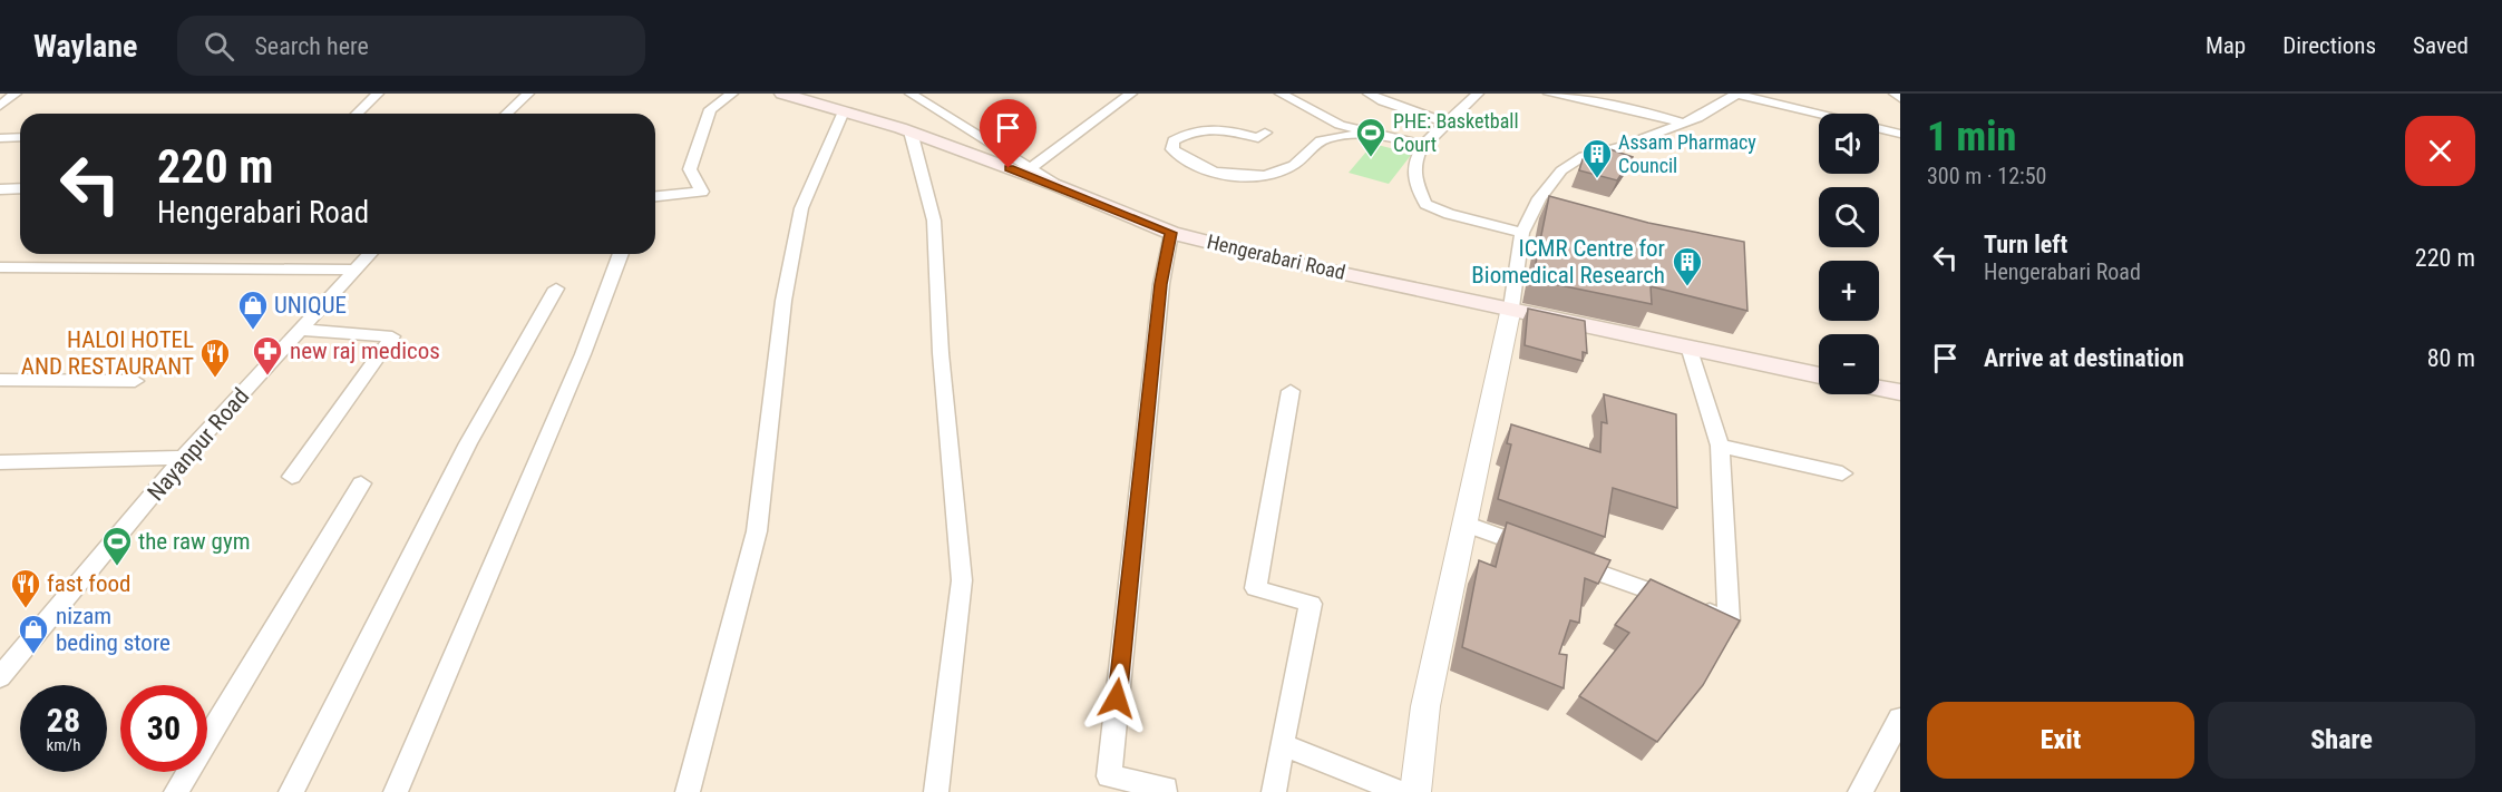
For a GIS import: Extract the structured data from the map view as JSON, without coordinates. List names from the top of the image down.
{
  "streets": {
    "main road": ["Hengerabari Road"],
    "street": ["Nayanpur Road"]
  },
  "places": {
    "sports": ["PHE: Basketball Court", "the raw gym"],
    "building": ["Assam Pharmacy Council", "ICMR Centre for Biomedical Research"],
    "shop": ["UNIQUE", "nizam beding store"],
    "pharmacy": ["new raj medicos"],
    "restaurant": ["HALOI HOTEL AND RESTAURANT", "fast food"]
  },
  "page": {
    "header": "Waylane",
    "search": "Search here",
    "nav": ["Map", "Directions", "Saved"],
    "heading": ["1 min", "300 m · 12:50"],
    "map_buttons": ["+", "−"],
    "turn": ["220 m", "Hengerabari Road"],
    "list": [
      {
        "name": "Turn left",
        "note": "Hengerabari Road",
        "value": "220 m"
      },
      {
        "name": "Arrive at destination",
        "value": "80 m"
      }
    ],
    "speed": "28 km/h",
    "limit": "30",
    "buttons": ["Exit", "Share"]
  }
}
